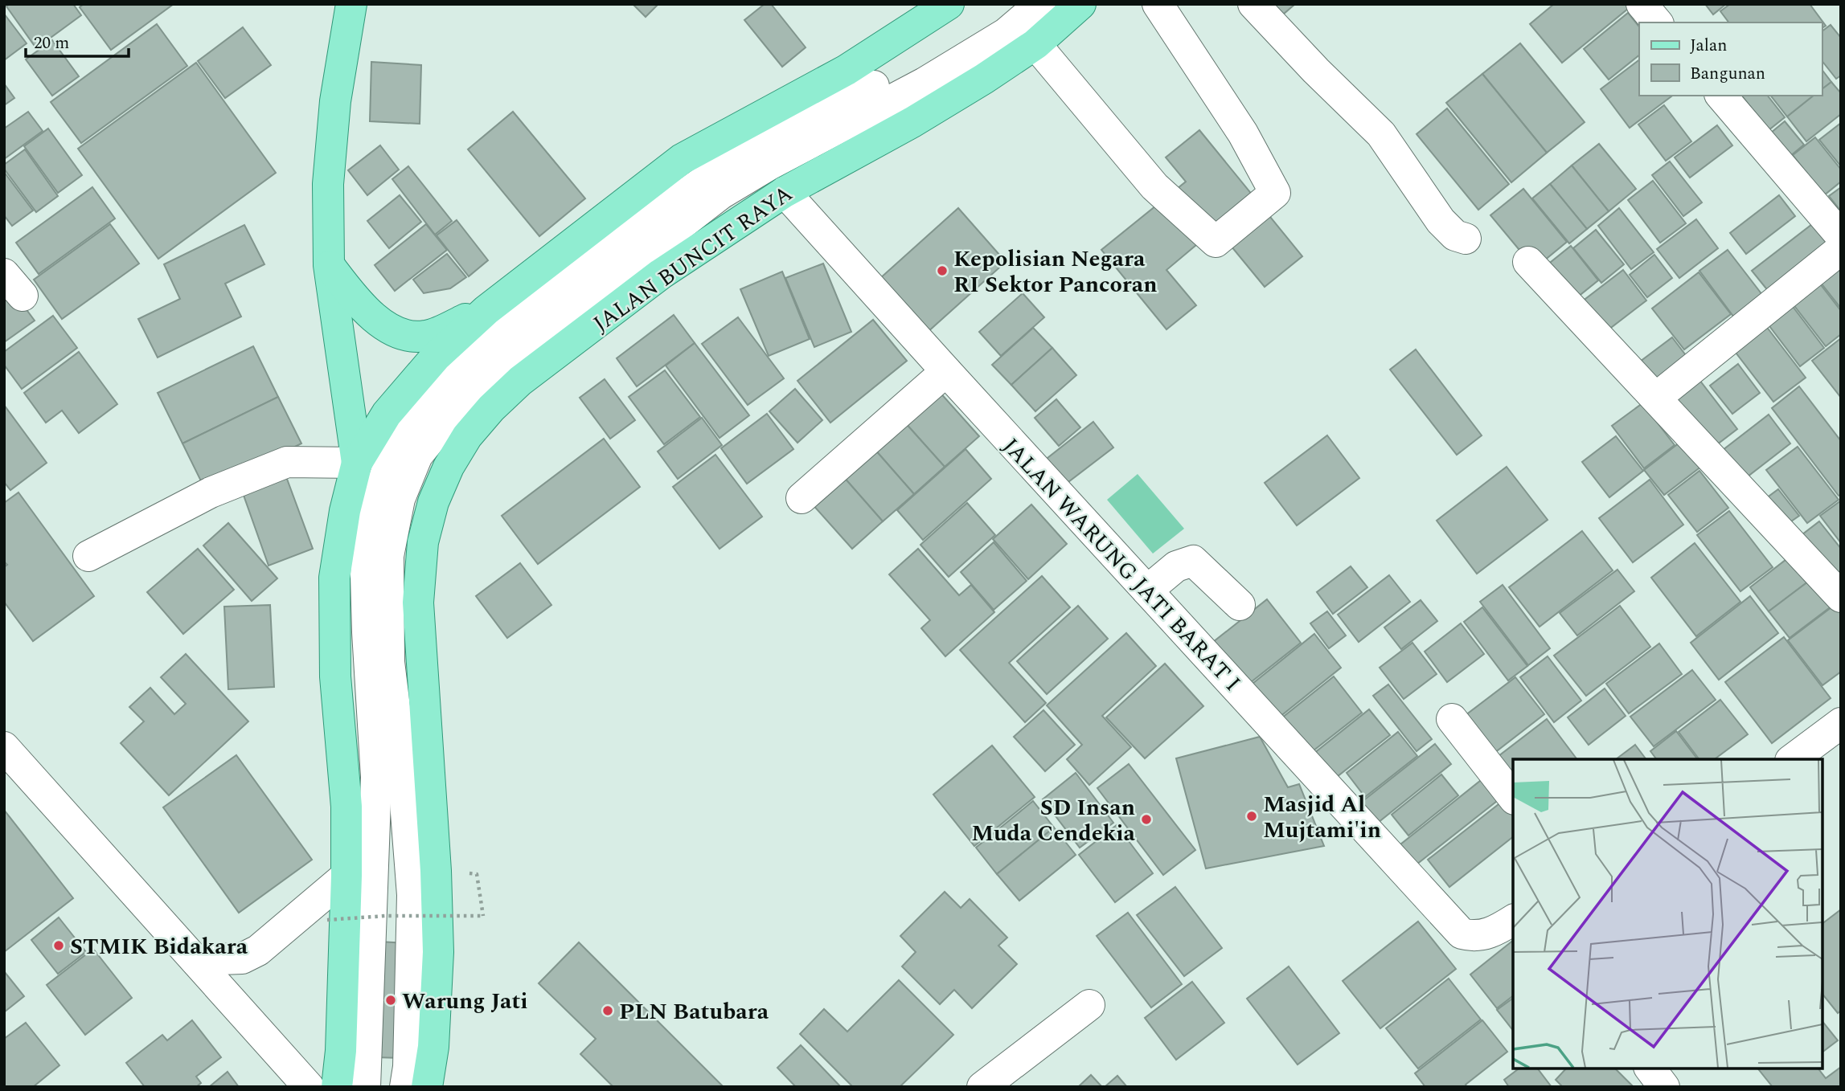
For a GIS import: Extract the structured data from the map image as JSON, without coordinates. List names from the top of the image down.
{
  "streets": {
    "main road": ["JALAN BUNCIT RAYA"],
    "street": ["JALAN WARUNG JATI BARAT I"]
  },
  "crossings": [
    ["JALAN BUNCIT RAYA", "JALAN WARUNG JATI BARAT I"]
  ],
  "places": [
    "Kepolisian Negara RI Sektor Pancoran",
    "Masjid Al Mujtami'in",
    "SD Insan Muda Cendekia",
    "STMIK Bidakara",
    "Warung Jati",
    "PLN Batubara"
  ],
  "legend": ["Jalan", "Bangunan"],
  "scale_bar": "20 m"
}
